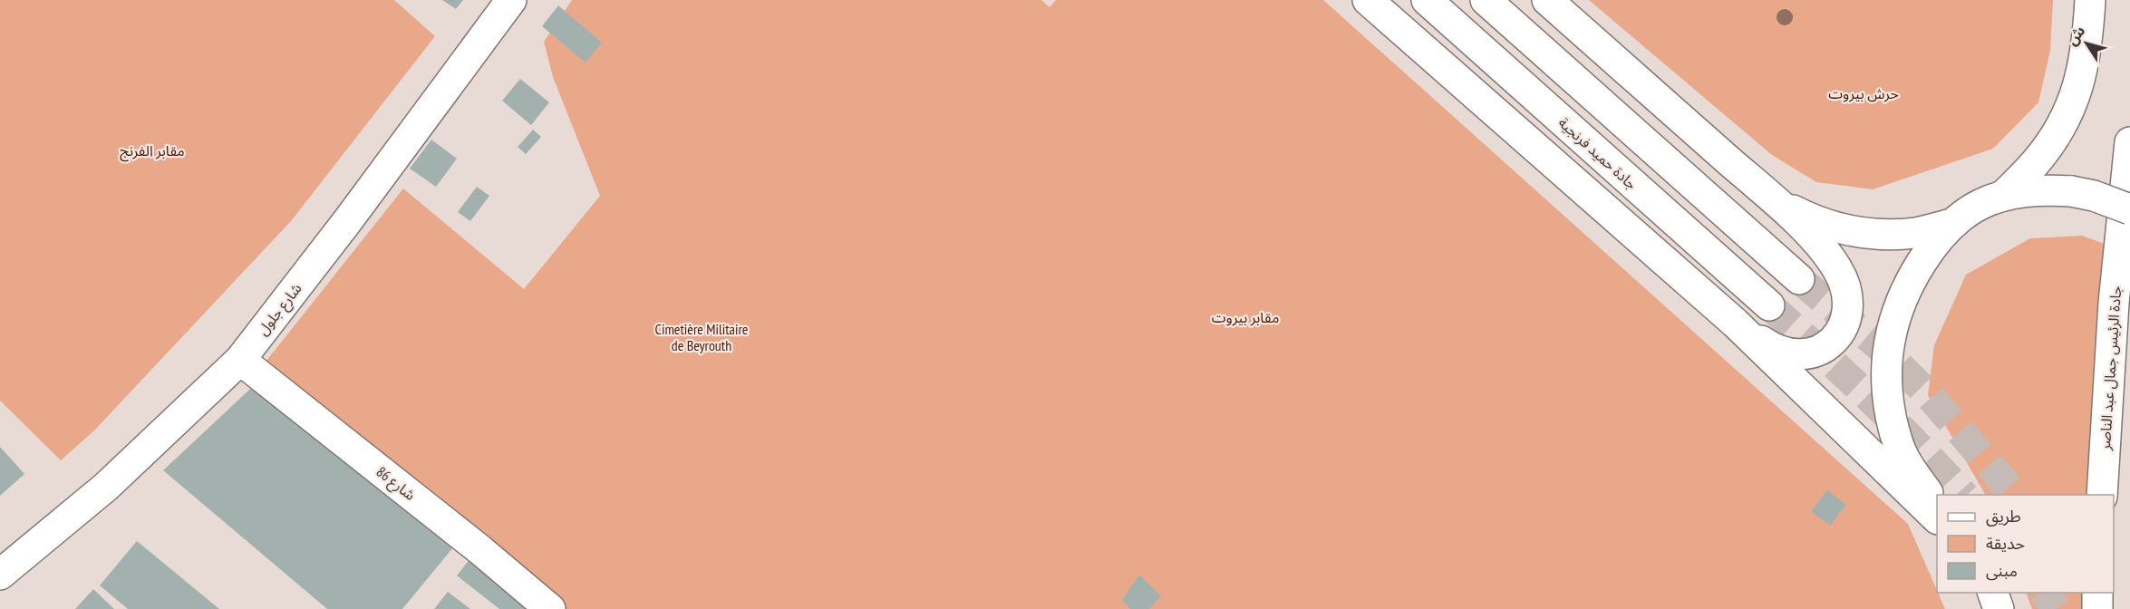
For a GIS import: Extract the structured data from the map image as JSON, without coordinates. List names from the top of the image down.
{
  "streets": {
    "main road": [
      "جادة حميد فرنجية",
      "شارع جلول",
      "جادة الرئيس جمال عبد الناصر",
      "شارع 86"
    ]
  },
  "crossings": [
    ["شارع جلول", "شارع 86"]
  ],
  "parks": [
    "حرش بيروت",
    "مقابر الفرنج",
    "مقابر بيروت",
    "Cimetière Militaire de Beyrouth"
  ],
  "legend": ["طريق", "حديقة", "مبنى"],
  "north": "top left"
}
